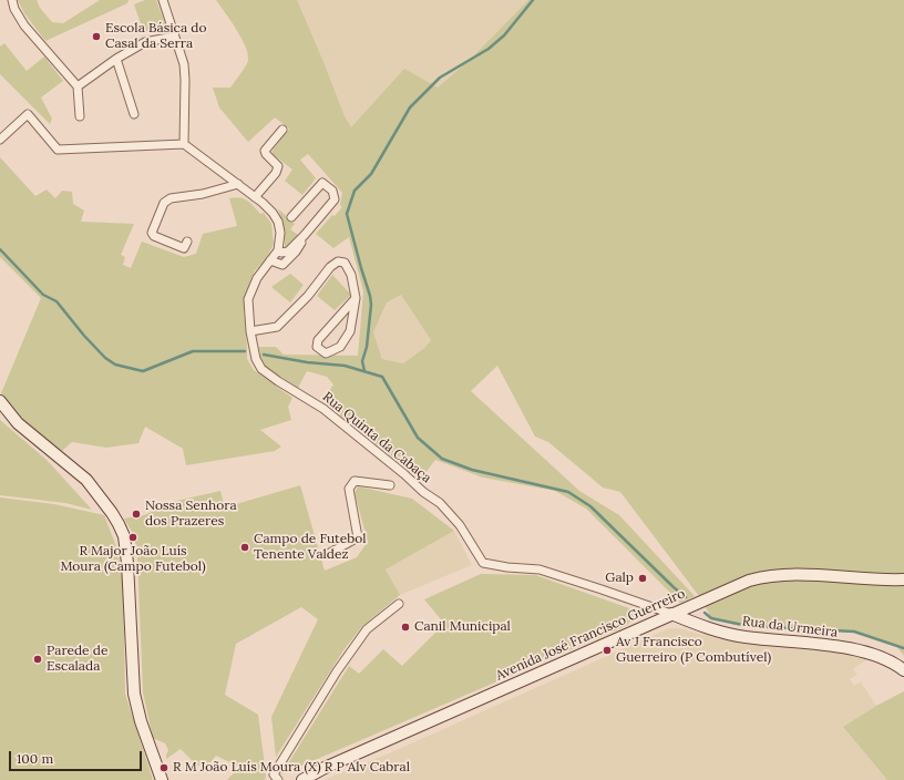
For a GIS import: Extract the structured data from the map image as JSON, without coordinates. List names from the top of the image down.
{
  "streets": {
    "street": ["Rua Quinta da Cabaça", "Rua da Urmeira", "Avenida José Francisco Guerreiro"]
  },
  "crossings": [
    ["Rua Quinta da Cabaça", "Rua da Urmeira"],
    ["Rua Quinta da Cabaça", "Avenida José Francisco Guerreiro"],
    ["Rua da Urmeira", "Avenida José Francisco Guerreiro"]
  ],
  "places": [
    "Escola Básica do Casal da Serra",
    "Nossa Senhora dos Prazeres",
    "R Major João Luís Moura (Campo Futebol)",
    "Campo de Futebol Tenente Valdez",
    "Galp",
    "Canil Municipal",
    "Av J Francisco Guerreiro (P Combutível)",
    "Parede de Escalada",
    "R M João Luís Moura (X) R P Alv Cabral"
  ],
  "scale_bar": "100 m"
}
